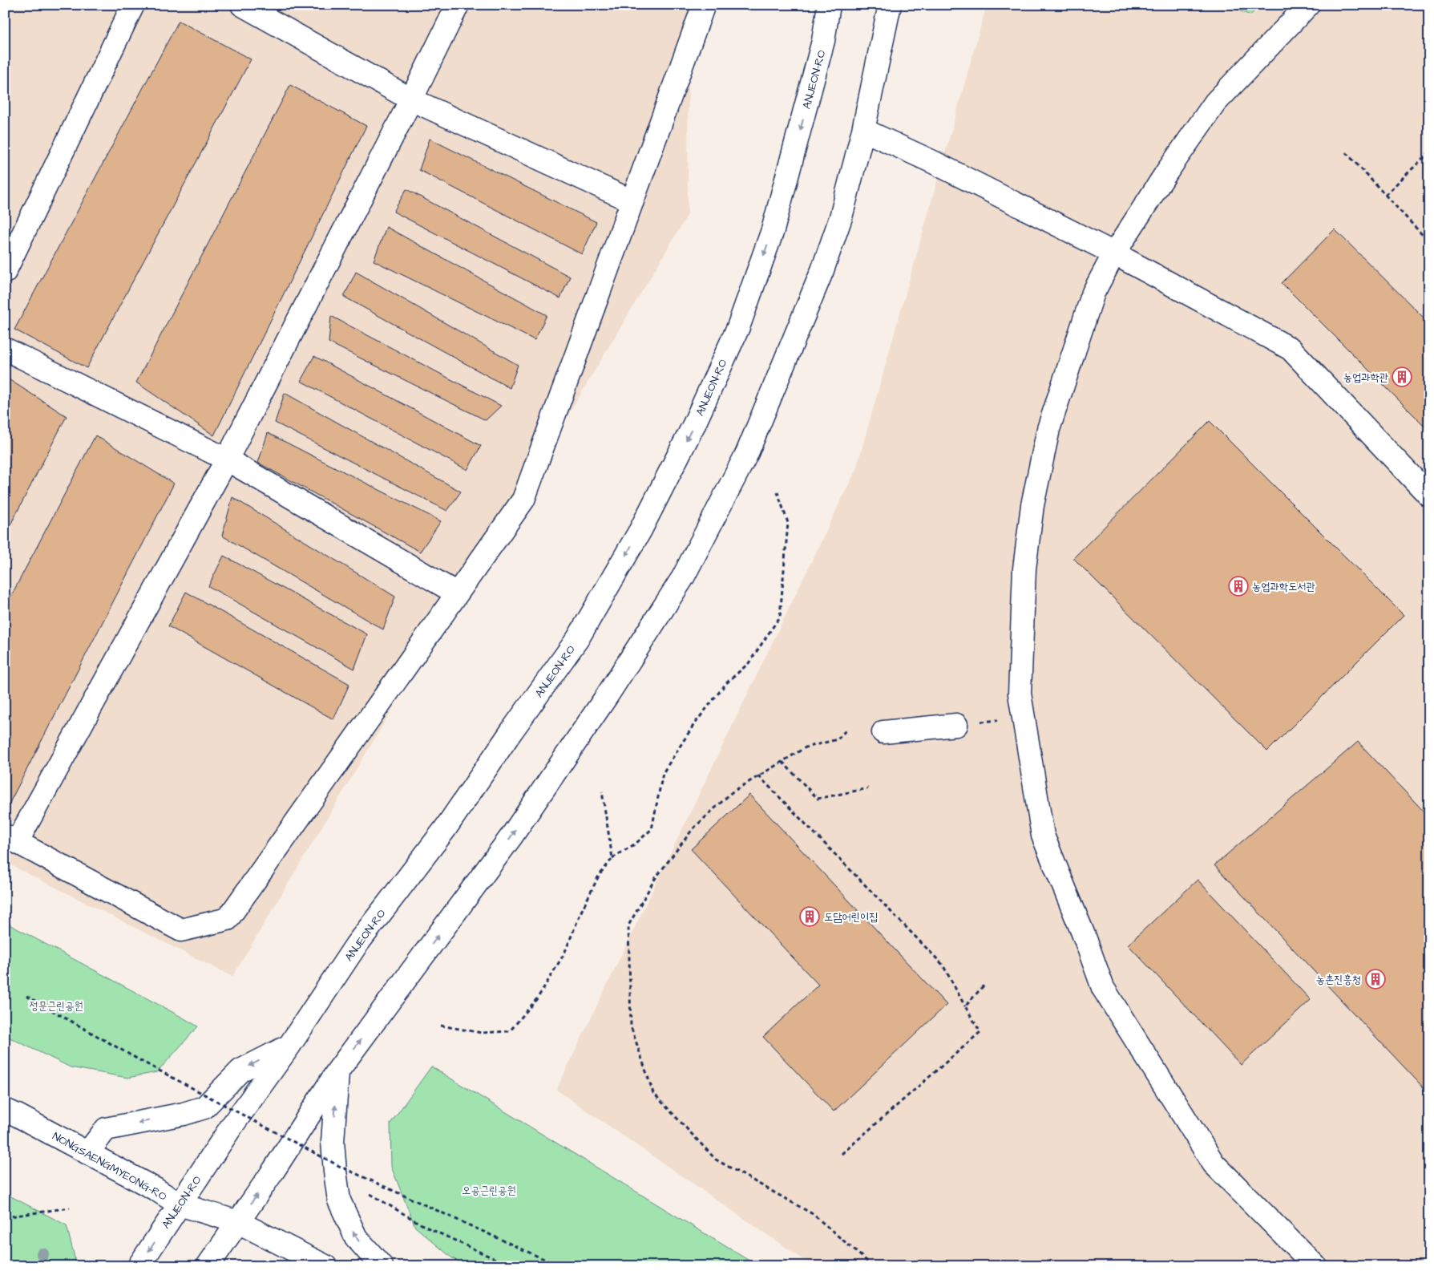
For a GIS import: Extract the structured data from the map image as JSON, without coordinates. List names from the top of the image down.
{
  "streets": {
    "street": ["ANJEON-RO", "NONGSAENGMYEONG-RO"]
  },
  "crossings": [
    ["ANJEON-RO", "NONGSAENGMYEONG-RO"]
  ],
  "parks": ["정문근린공원", "오공근린공원"],
  "places": {
    "building": [
      "농업과학관",
      "농업과학도서관",
      "도담어린이집",
      "농촌진흥청"
    ]
  }
}
